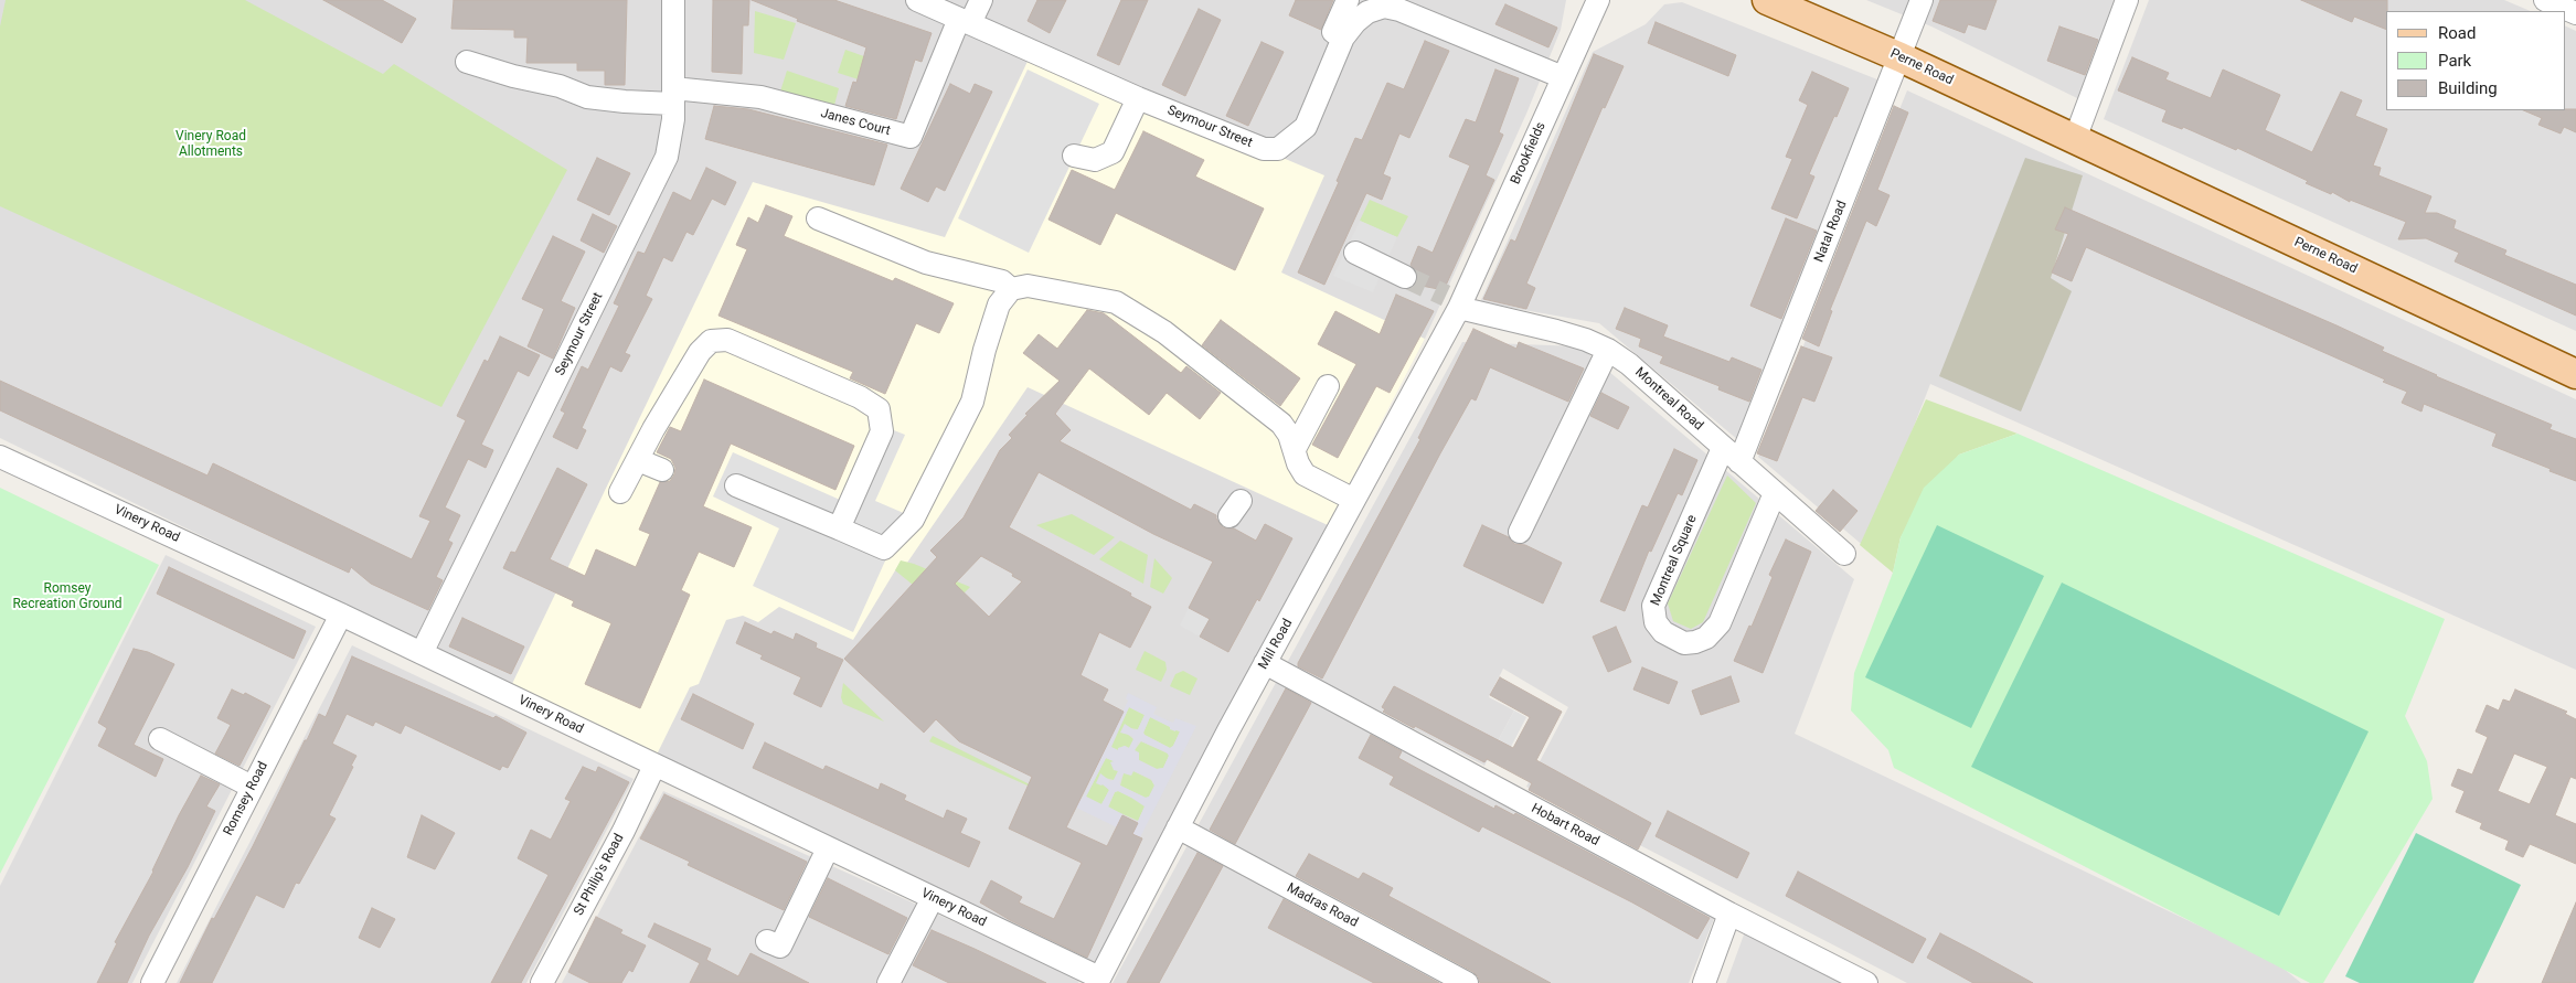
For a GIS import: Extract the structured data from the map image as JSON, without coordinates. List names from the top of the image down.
{
  "streets": {
    "main road": ["Perne Road"],
    "street": [
      "Janes Court",
      "Seymour Street",
      "Brookfields",
      "Natal Road",
      "Montreal Road",
      "Vinery Road",
      "Montreal Square",
      "Mill Road",
      "Romsey Road",
      "Hobart Road",
      "St Philip's Road",
      "Madras Road"
    ]
  },
  "crossings": [
    ["Perne Road", "Natal Road"],
    ["Janes Court", "Seymour Street"],
    ["Seymour Street", "Brookfields"],
    ["Seymour Street", "Vinery Road"],
    ["Brookfields", "Montreal Road"],
    ["Brookfields", "Mill Road"],
    ["Natal Road", "Montreal Road"],
    ["Natal Road", "Montreal Square"],
    ["Montreal Road", "Montreal Square"],
    ["Montreal Road", "Mill Road"],
    ["Vinery Road", "Mill Road"],
    ["Vinery Road", "Romsey Road"],
    ["Vinery Road", "St Philip's Road"],
    ["Mill Road", "Hobart Road"],
    ["Mill Road", "Madras Road"]
  ],
  "parks": ["Vinery Road Allotments", "Romsey Recreation Ground"],
  "legend": ["Road", "Park", "Building"]
}
